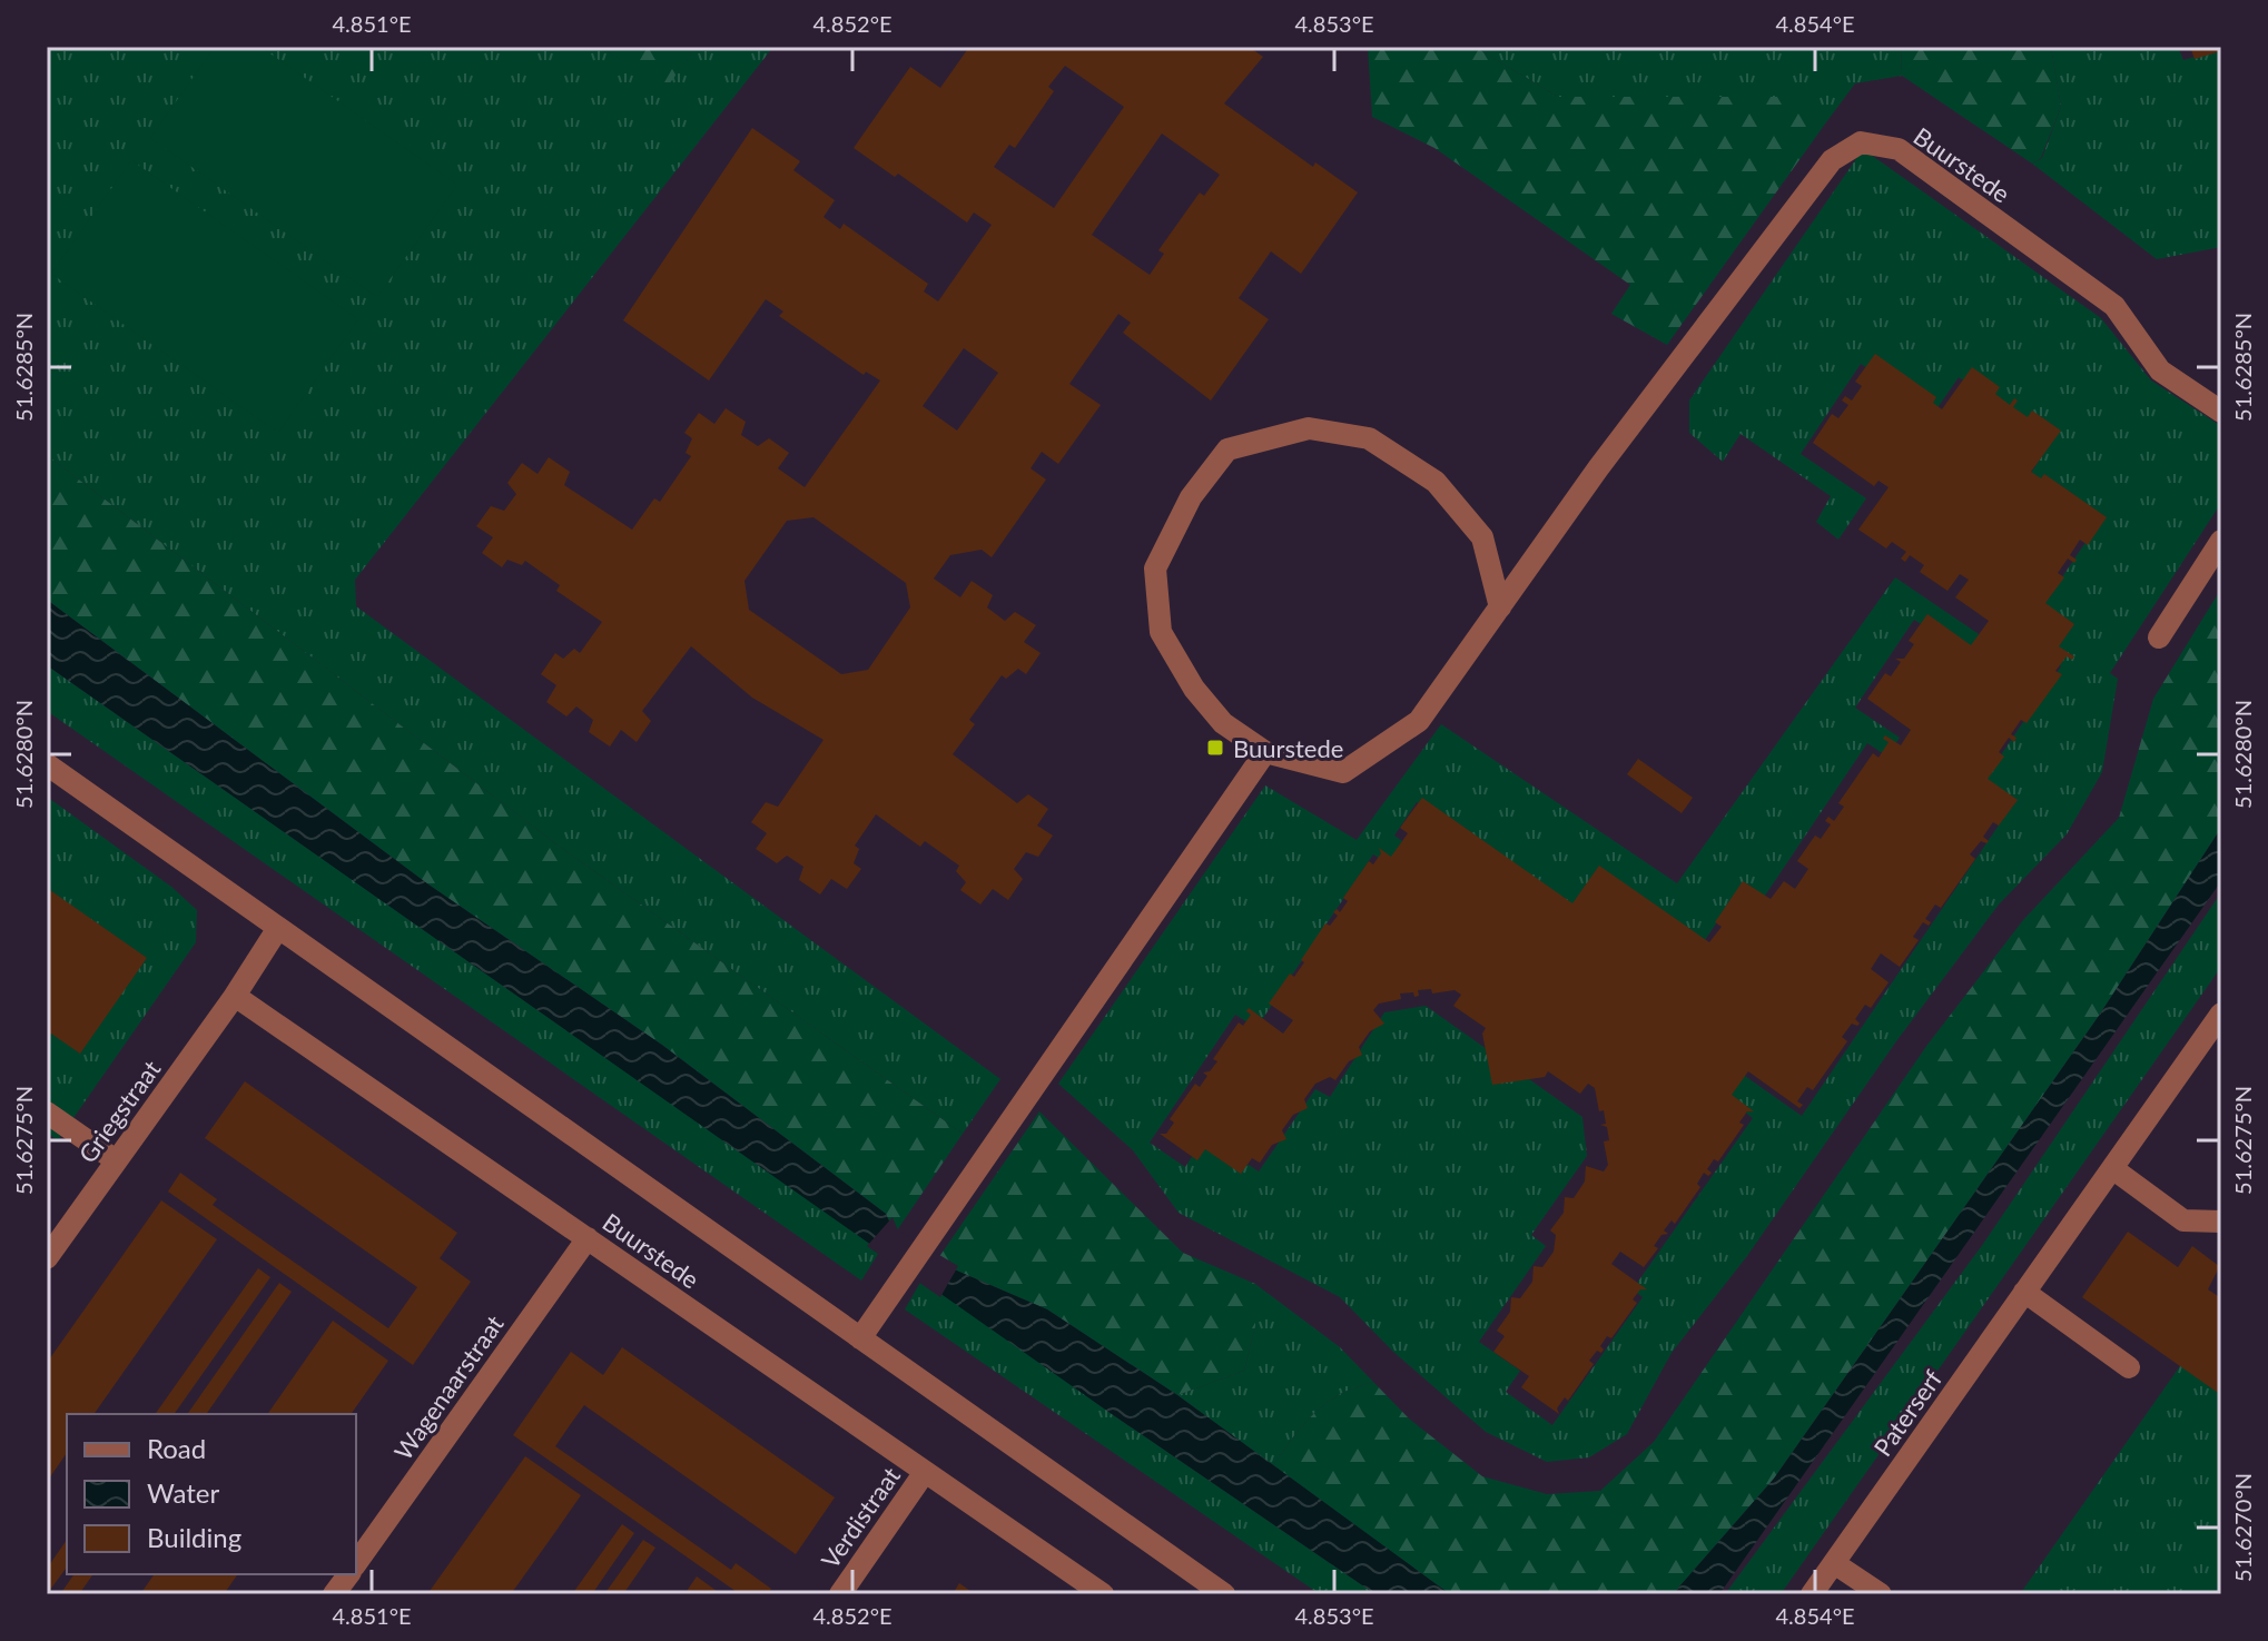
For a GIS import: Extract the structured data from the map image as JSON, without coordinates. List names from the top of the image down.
{
  "streets": {
    "street": [
      "Buurstede",
      "Griegstraat",
      "Wagenaarstraat",
      "Paterserf",
      "Verdistraat"
    ]
  },
  "crossings": [
    ["Buurstede", "Griegstraat"],
    ["Buurstede", "Wagenaarstraat"],
    ["Buurstede", "Verdistraat"]
  ],
  "places": {
    "transit": ["Buurstede"]
  },
  "legend": ["Road", "Water", "Building"],
  "coordinates": [
    "4.851°E",
    "4.852°E",
    "4.853°E",
    "4.854°E",
    "51.6285°N",
    "51.6280°N",
    "51.6275°N",
    "51.6270°N"
  ]
}
